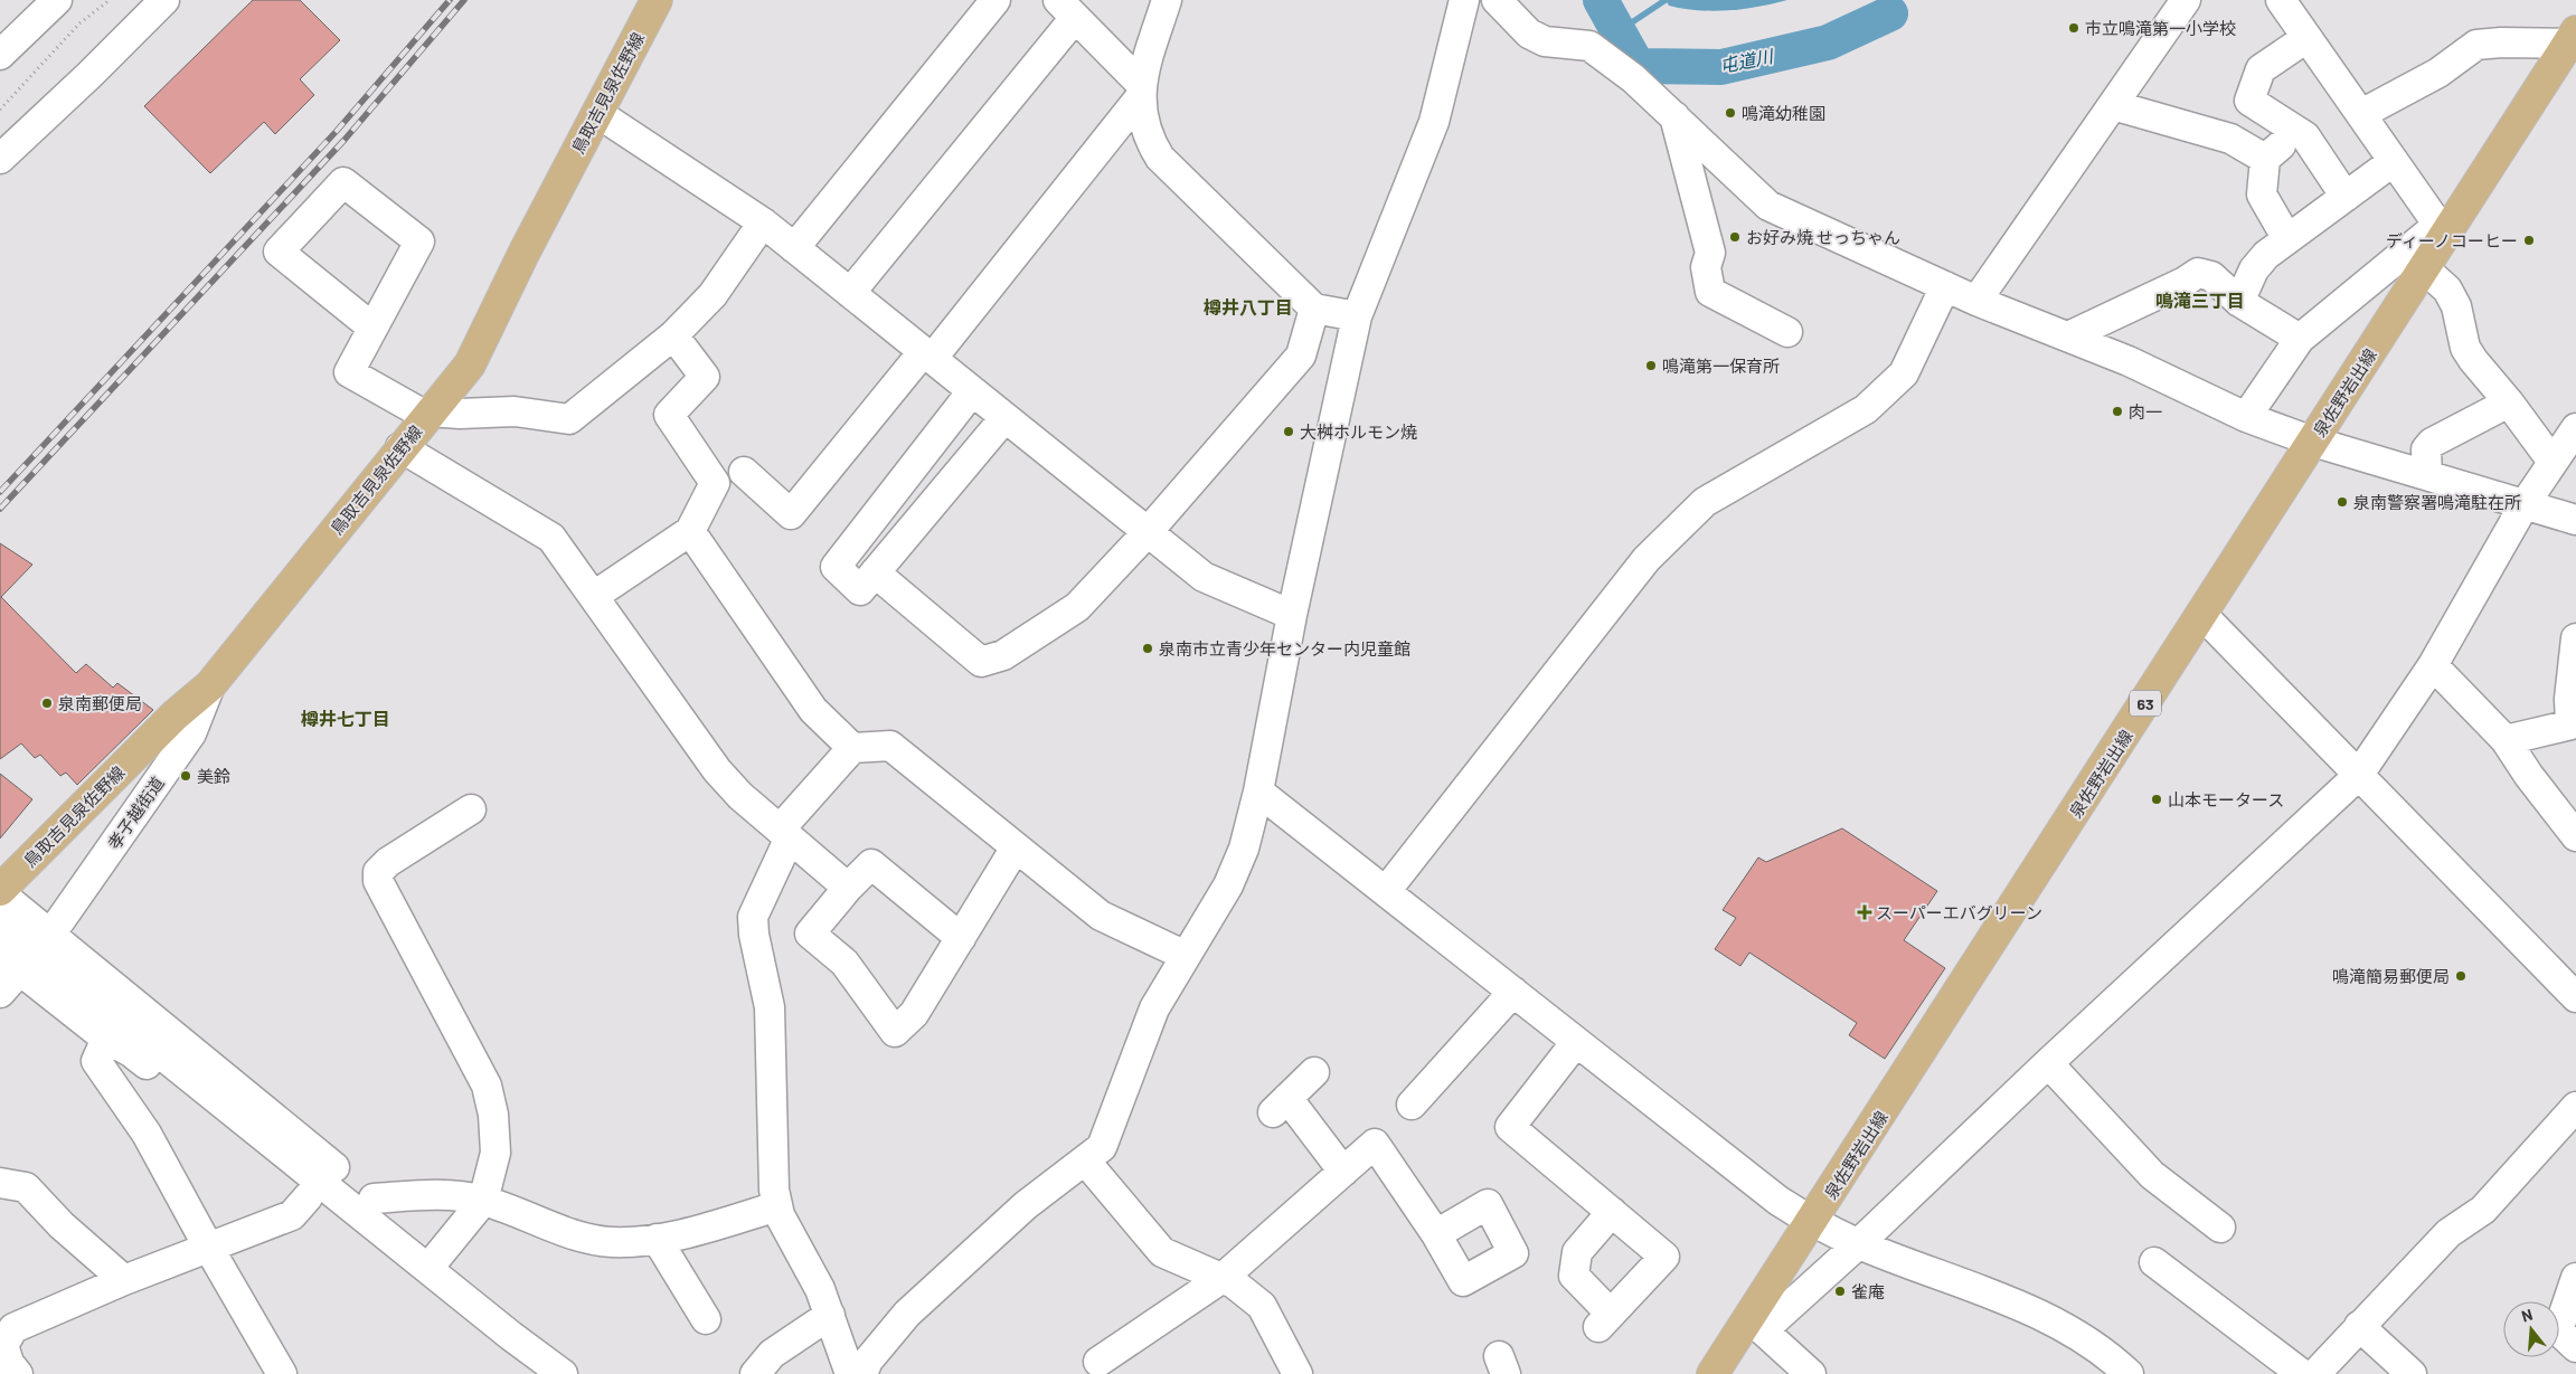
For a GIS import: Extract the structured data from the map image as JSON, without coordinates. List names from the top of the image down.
{
  "streets": {
    "main road": ["鳥取吉見泉佐野線", "泉佐野岩出線", "63"],
    "street": ["孝子越街道"]
  },
  "crossings": [
    ["鳥取吉見泉佐野線", "孝子越街道"]
  ],
  "districts": ["鳴滝三丁目", "樽井八丁目", "樽井七丁目"],
  "water": ["屯道川"],
  "places": {
    "other": [
      "市立鳴滝第一小学校",
      "鳴滝幼稚園",
      "お好み焼 せっちゃん",
      "ディーノコーヒー",
      "鳴滝第一保育所",
      "肉一",
      "大桝ホルモン焼",
      "泉南警察署鳴滝駐在所",
      "泉南市立青少年センター内児童館",
      "泉南郵便局",
      "美鈴",
      "山本モータース",
      "鳴滝簡易郵便局",
      "雀庵"
    ],
    "health": ["スーパーエバグリーン"]
  },
  "north": "top"
}
